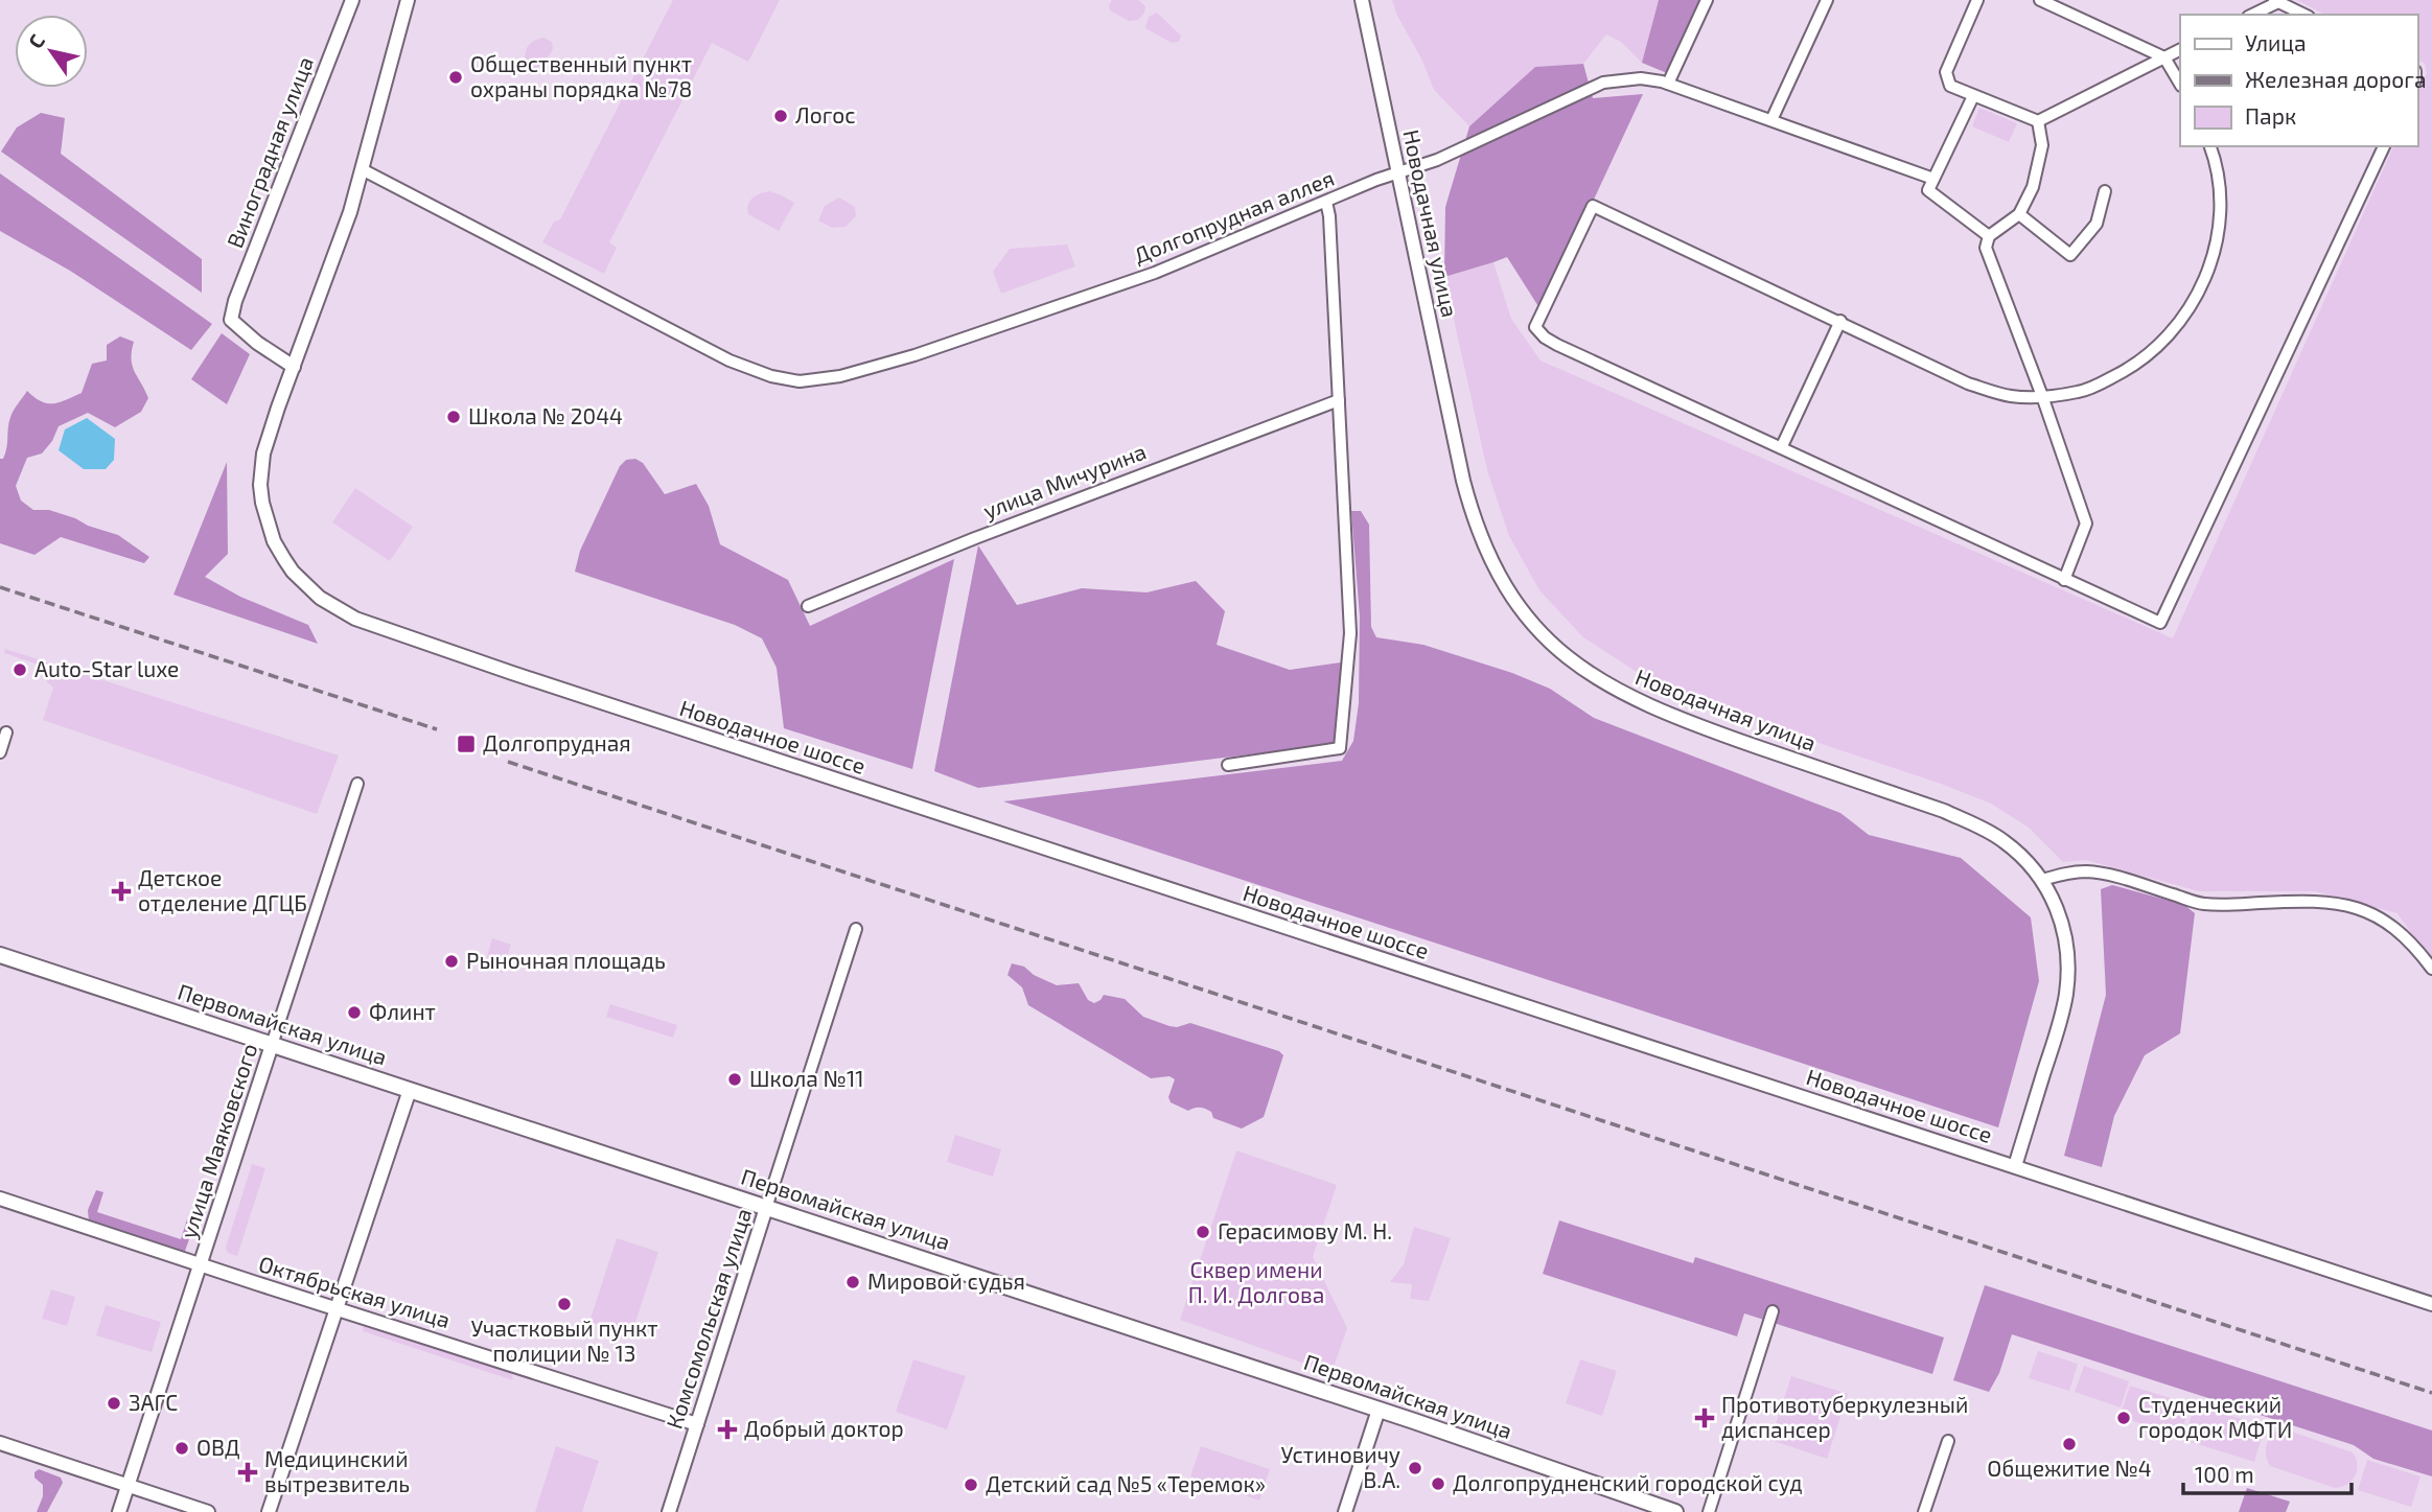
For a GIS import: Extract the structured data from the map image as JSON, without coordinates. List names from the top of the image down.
{
  "streets": {
    "main road": ["Первомайская улица"],
    "street": [
      "Виноградная улица",
      "Долгопрудная аллея",
      "Новодачная улица",
      "улица Мичурина",
      "Новодачное шоссе",
      "улица Маяковского",
      "Октябрьская улица",
      "Комсомольская улица"
    ]
  },
  "crossings": [
    ["Виноградная улица", "Новодачное шоссе"],
    ["Долгопрудная аллея", "Новодачная улица"],
    ["Долгопрудная аллея", "Новодачное шоссе"],
    ["Новодачная улица", "Новодачное шоссе"],
    ["Первомайская улица", "улица Маяковского"],
    ["Первомайская улица", "Комсомольская улица"],
    ["улица Маяковского", "Октябрьская улица"],
    ["Октябрьская улица", "Комсомольская улица"]
  ],
  "parks": ["Сквер имени П. И. Долгова"],
  "places": {
    "other": [
      "Общественный пункт охраны порядка №78",
      "Логос",
      "Школа № 2044",
      "Auto-Star luxe",
      "Рыночная площадь",
      "Флинт",
      "Школа №11",
      "Герасимову М. Н.",
      "Мировой судья",
      "Участковый пункт полиции № 13",
      "ЗАГС",
      "Студенческий городок МФТИ",
      "Общежитие №4",
      "ОВД",
      "Устиновичу В.А.",
      "Долгопрудненский городской суд",
      "Детский сад №5 «Теремок»"
    ],
    "transit": ["Долгопрудная"],
    "health": [
      "Детское отделение ДГЦБ",
      "Противотуберкулезный диспансер",
      "Добрый доктор",
      "Медицинский вытрезвитель"
    ]
  },
  "legend": ["Улица", "Железная дорога", "Парк"],
  "scale_bar": "100 m",
  "north": "top left"
}
